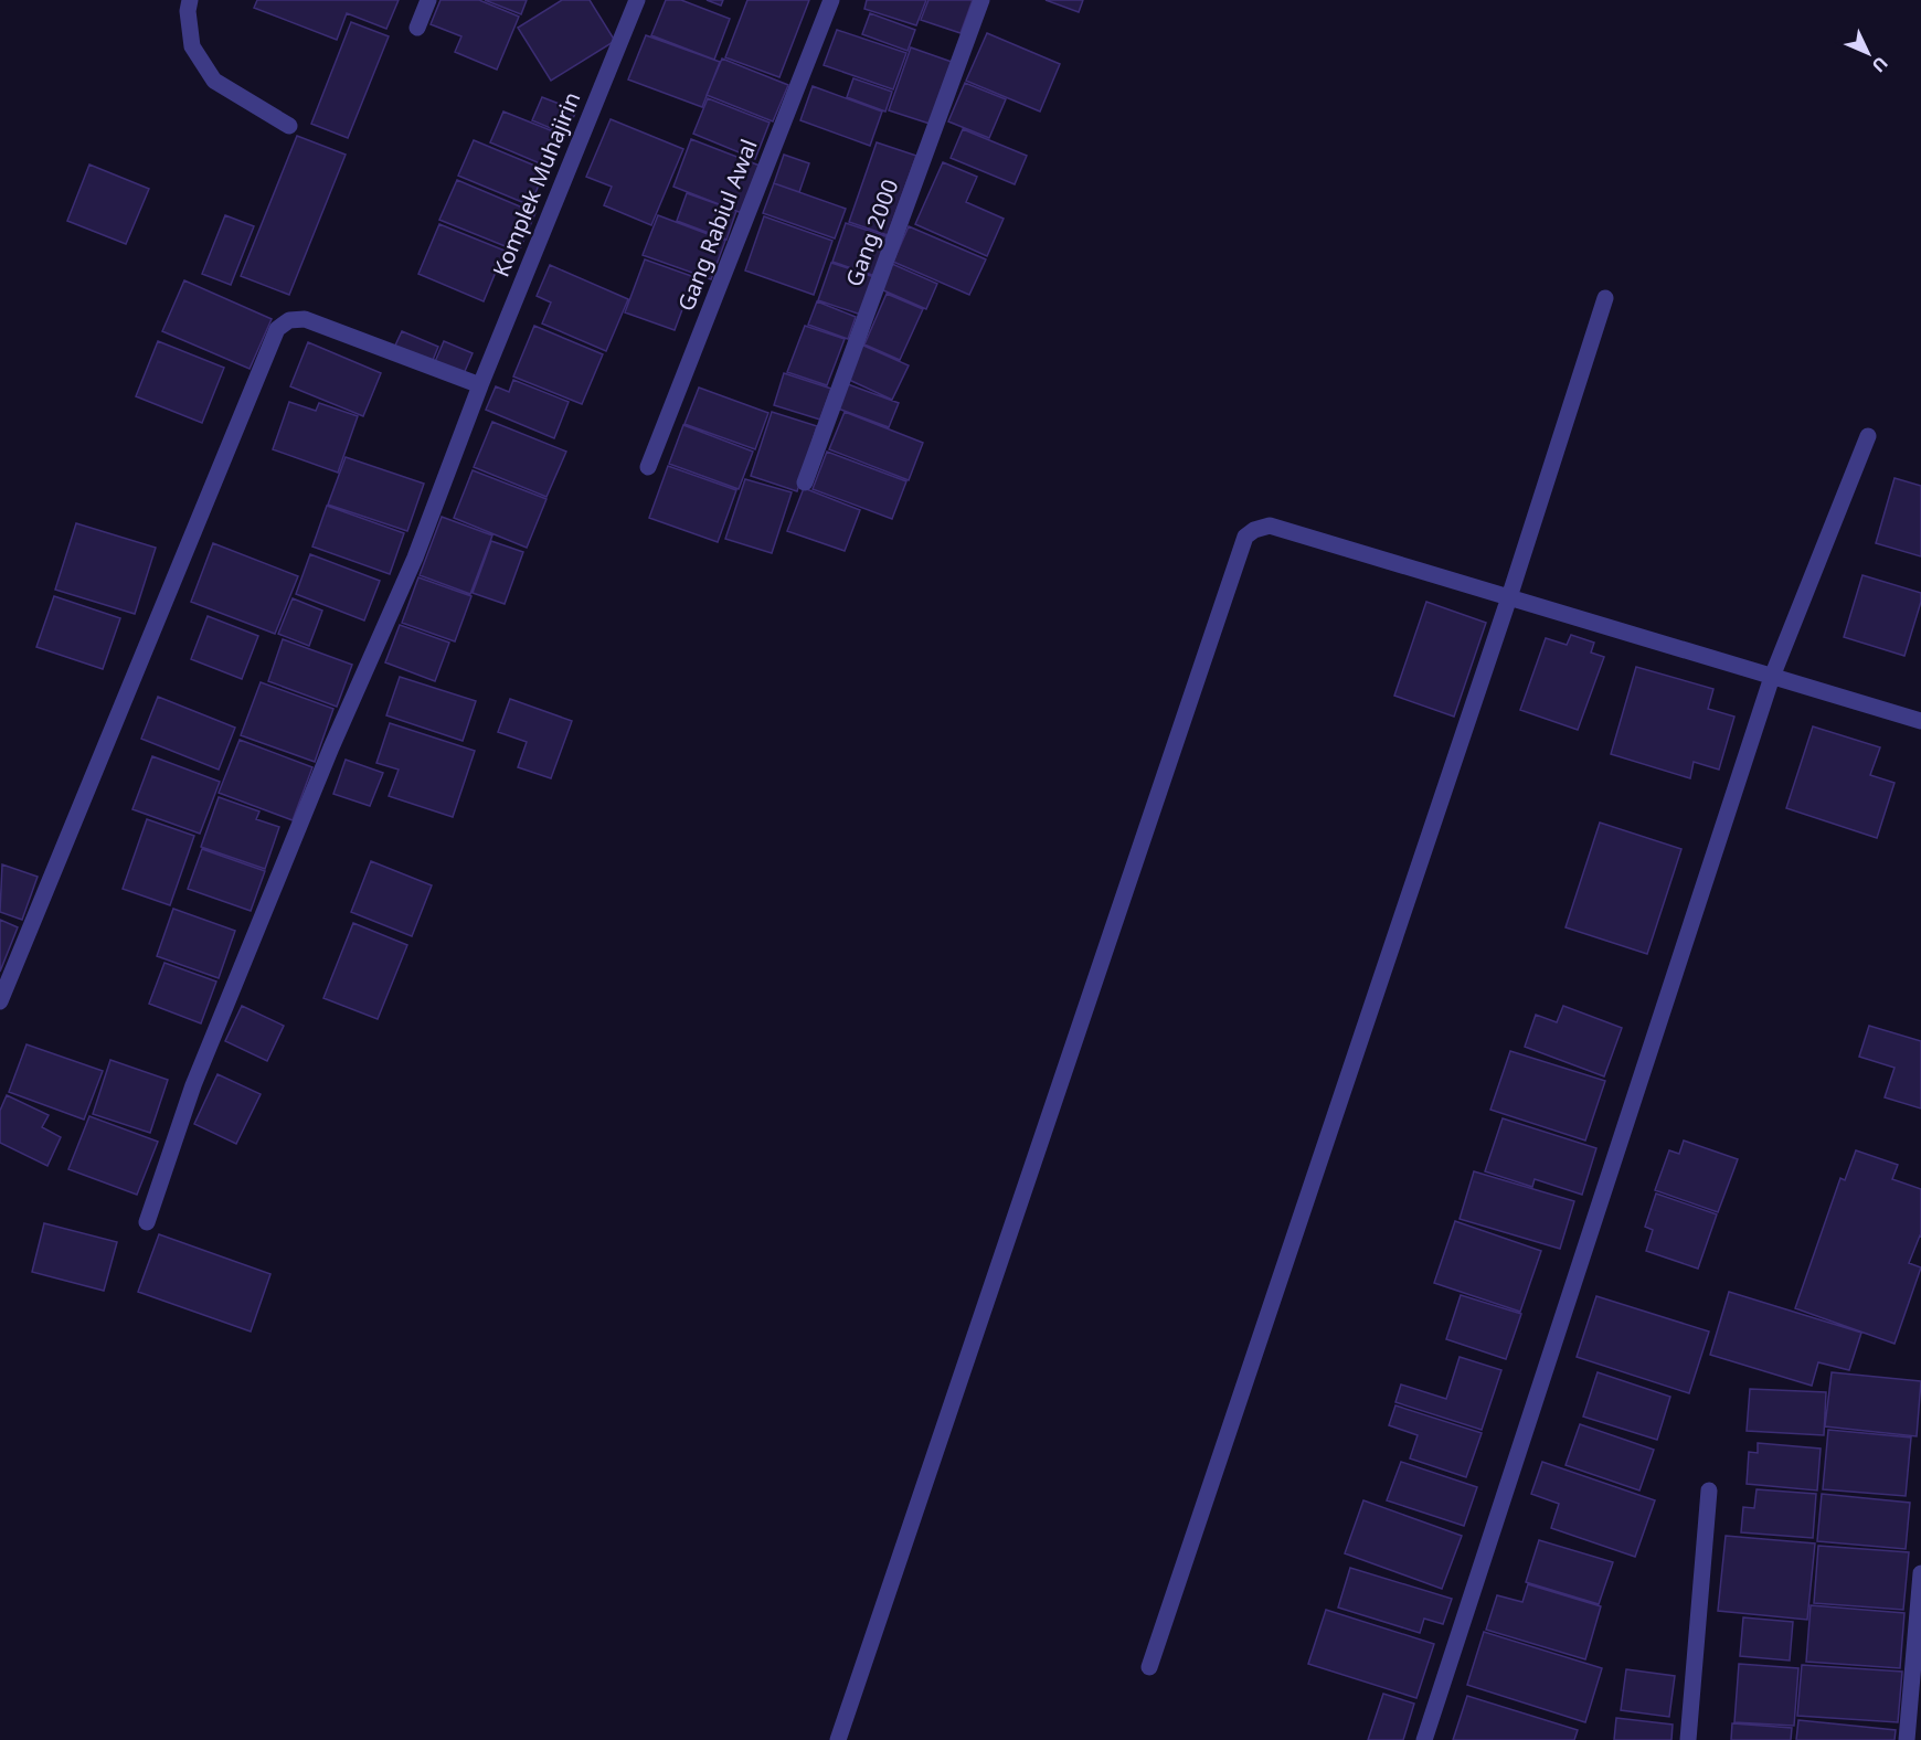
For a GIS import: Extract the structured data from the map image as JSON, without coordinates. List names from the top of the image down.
{
  "streets": {
    "street": ["Komplek Muhajirin", "Gang Rabiul Awal", "Gang 2000"]
  },
  "north": "bottom right"
}
